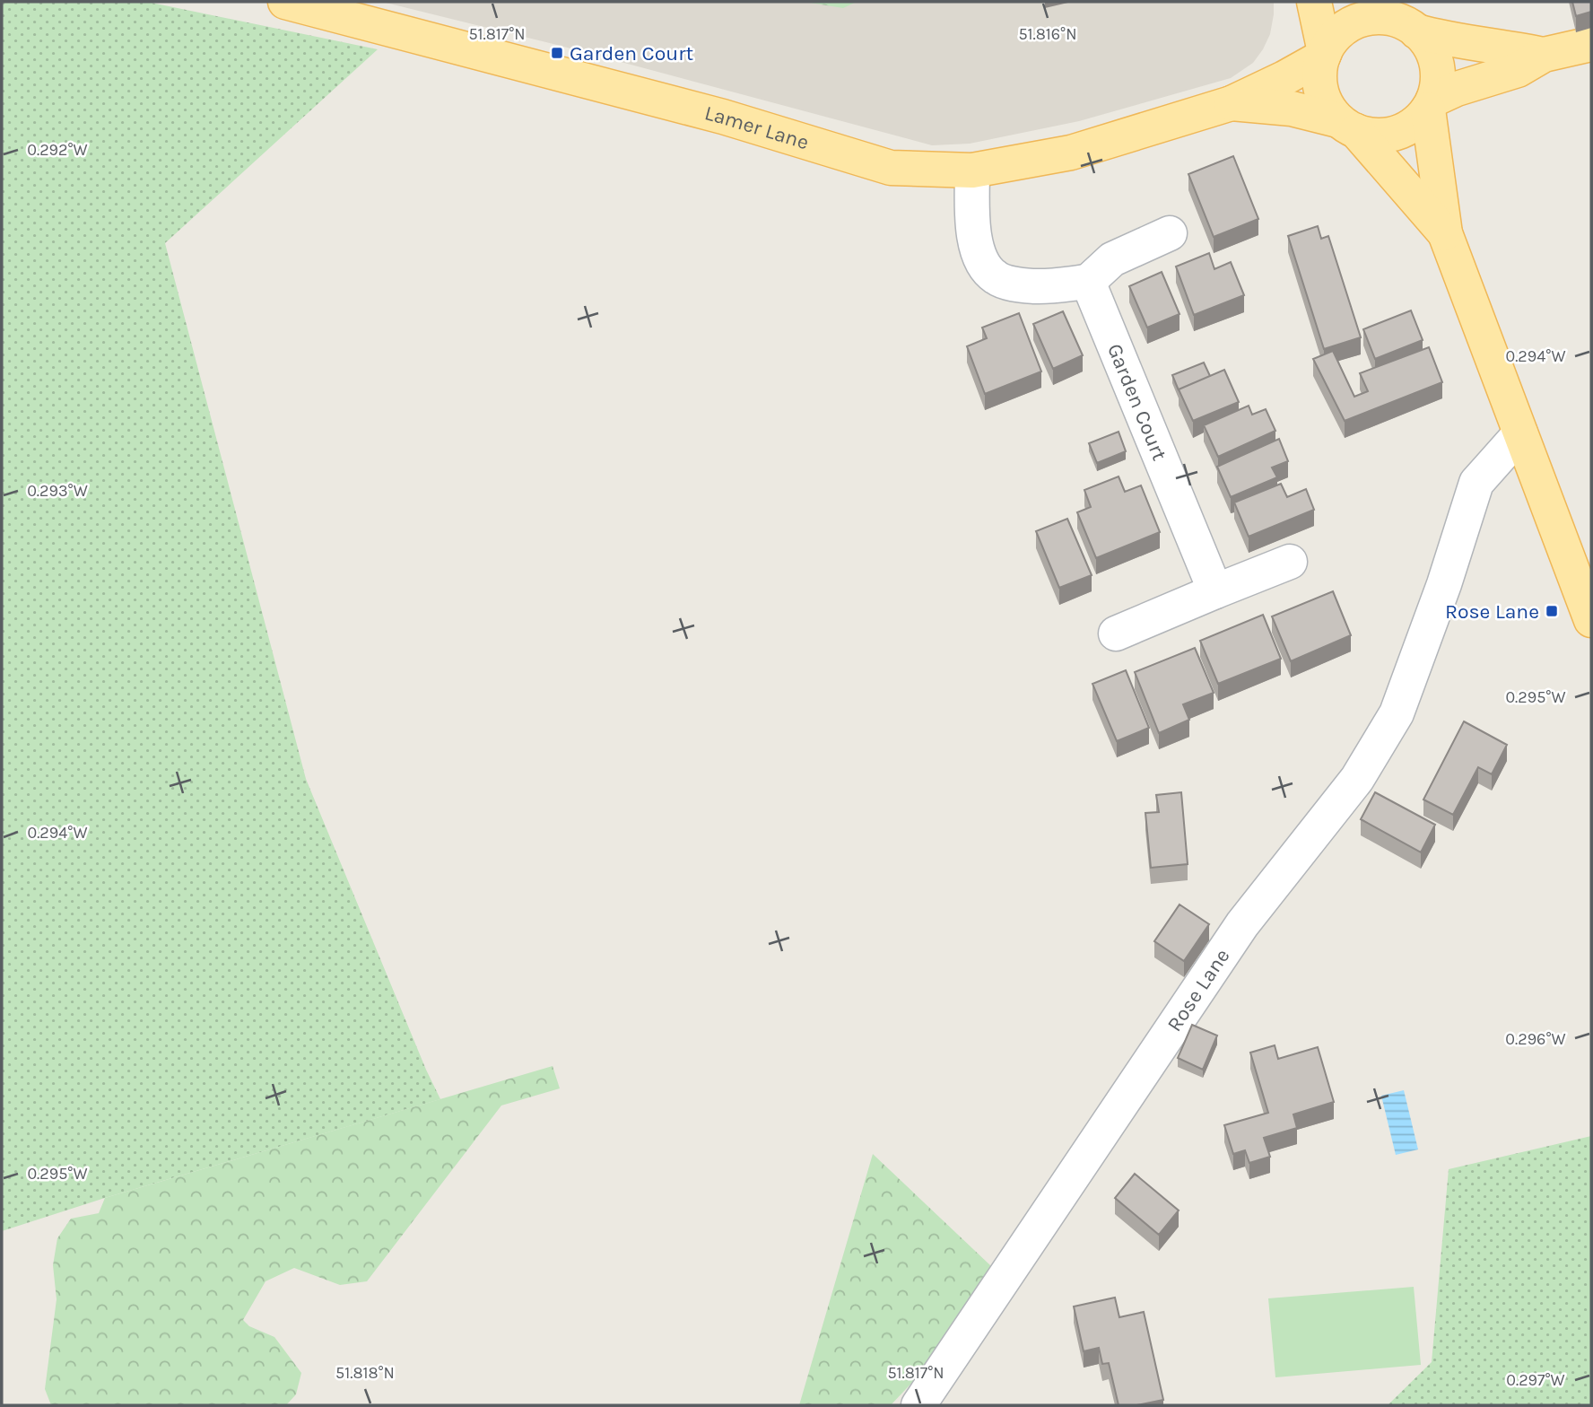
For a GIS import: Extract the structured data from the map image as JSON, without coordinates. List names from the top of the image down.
{
  "streets": {
    "main road": ["Lamer Lane"],
    "street": ["Garden Court", "Rose Lane"]
  },
  "places": {
    "transit": ["Garden Court", "Rose Lane"]
  },
  "coordinates": [
    "51.817°N",
    "51.816°N",
    "0.292°W",
    "0.294°W",
    "0.293°W",
    "0.295°W",
    "0.296°W",
    "51.818°N",
    "0.297°W"
  ]
}
